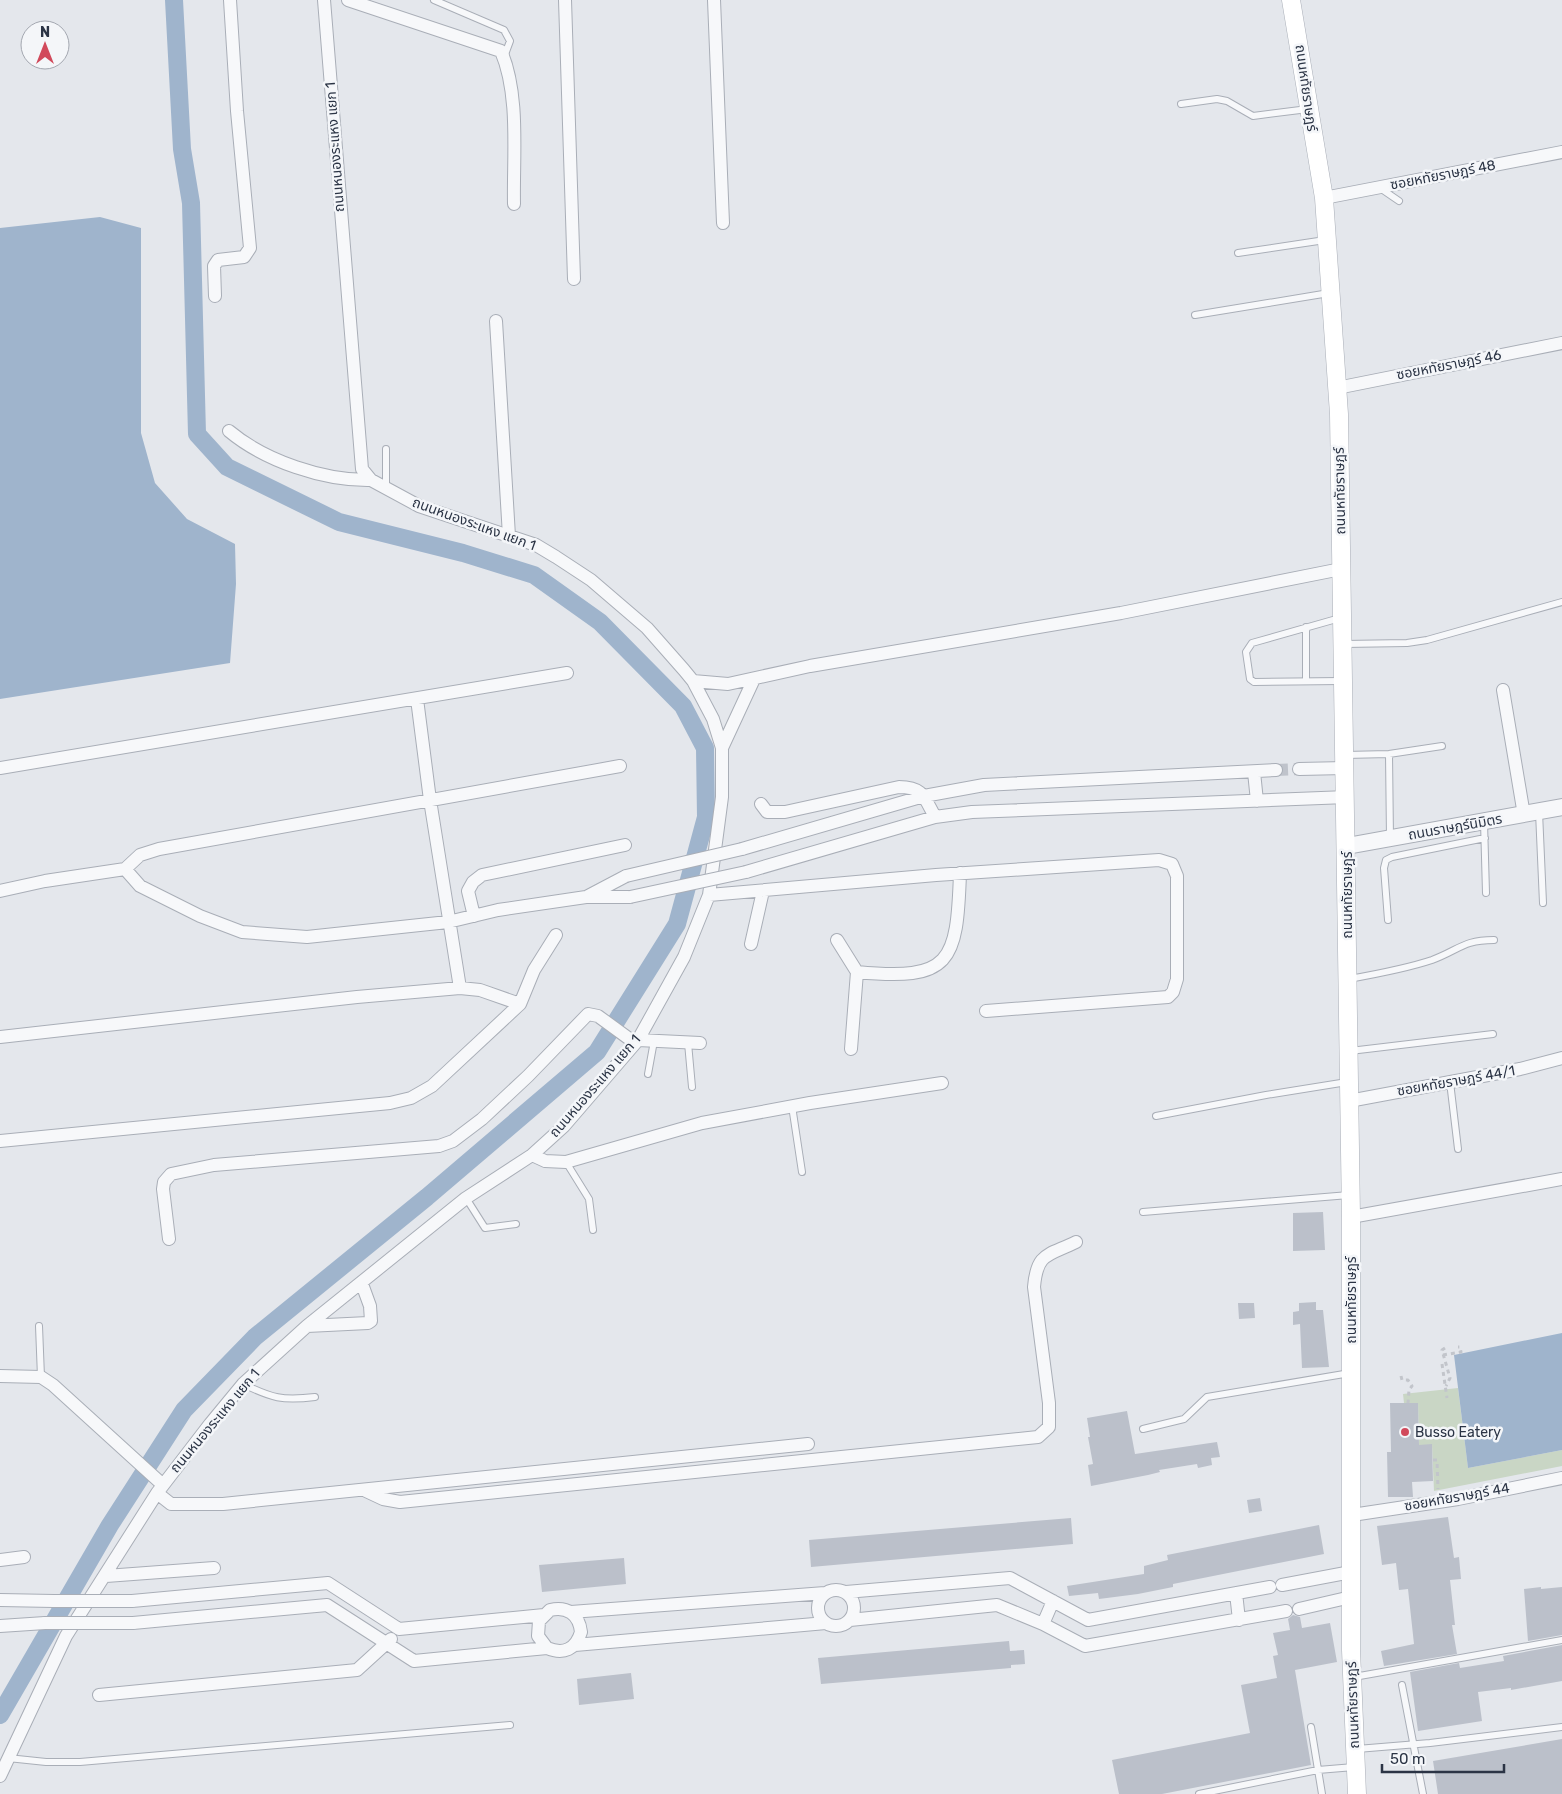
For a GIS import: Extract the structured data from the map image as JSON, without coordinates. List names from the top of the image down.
{
  "streets": {
    "main road": ["ถนนหทัยราษฎร์"],
    "street": [
      "ถนนหนองระแหง แยก 1",
      "ซอยหทัยราษฎร์ 48",
      "ซอยหทัยราษฎร์ 46",
      "ถนนราษฎร์นิมิตร",
      "ซอยหทัยราษฎร์ 44/1",
      "ซอยหทัยราษฎร์ 44"
    ]
  },
  "crossings": [
    ["ถนนหทัยราษฎร์", "ซอยหทัยราษฎร์ 48"],
    ["ถนนหทัยราษฎร์", "ซอยหทัยราษฎร์ 46"],
    ["ถนนหทัยราษฎร์", "ถนนราษฎร์นิมิตร"],
    ["ถนนหทัยราษฎร์", "ซอยหทัยราษฎร์ 44/1"],
    ["ถนนหทัยราษฎร์", "ซอยหทัยราษฎร์ 44"]
  ],
  "places": ["Busso Eatery"],
  "scale_bar": "50 m",
  "north": "top"
}
